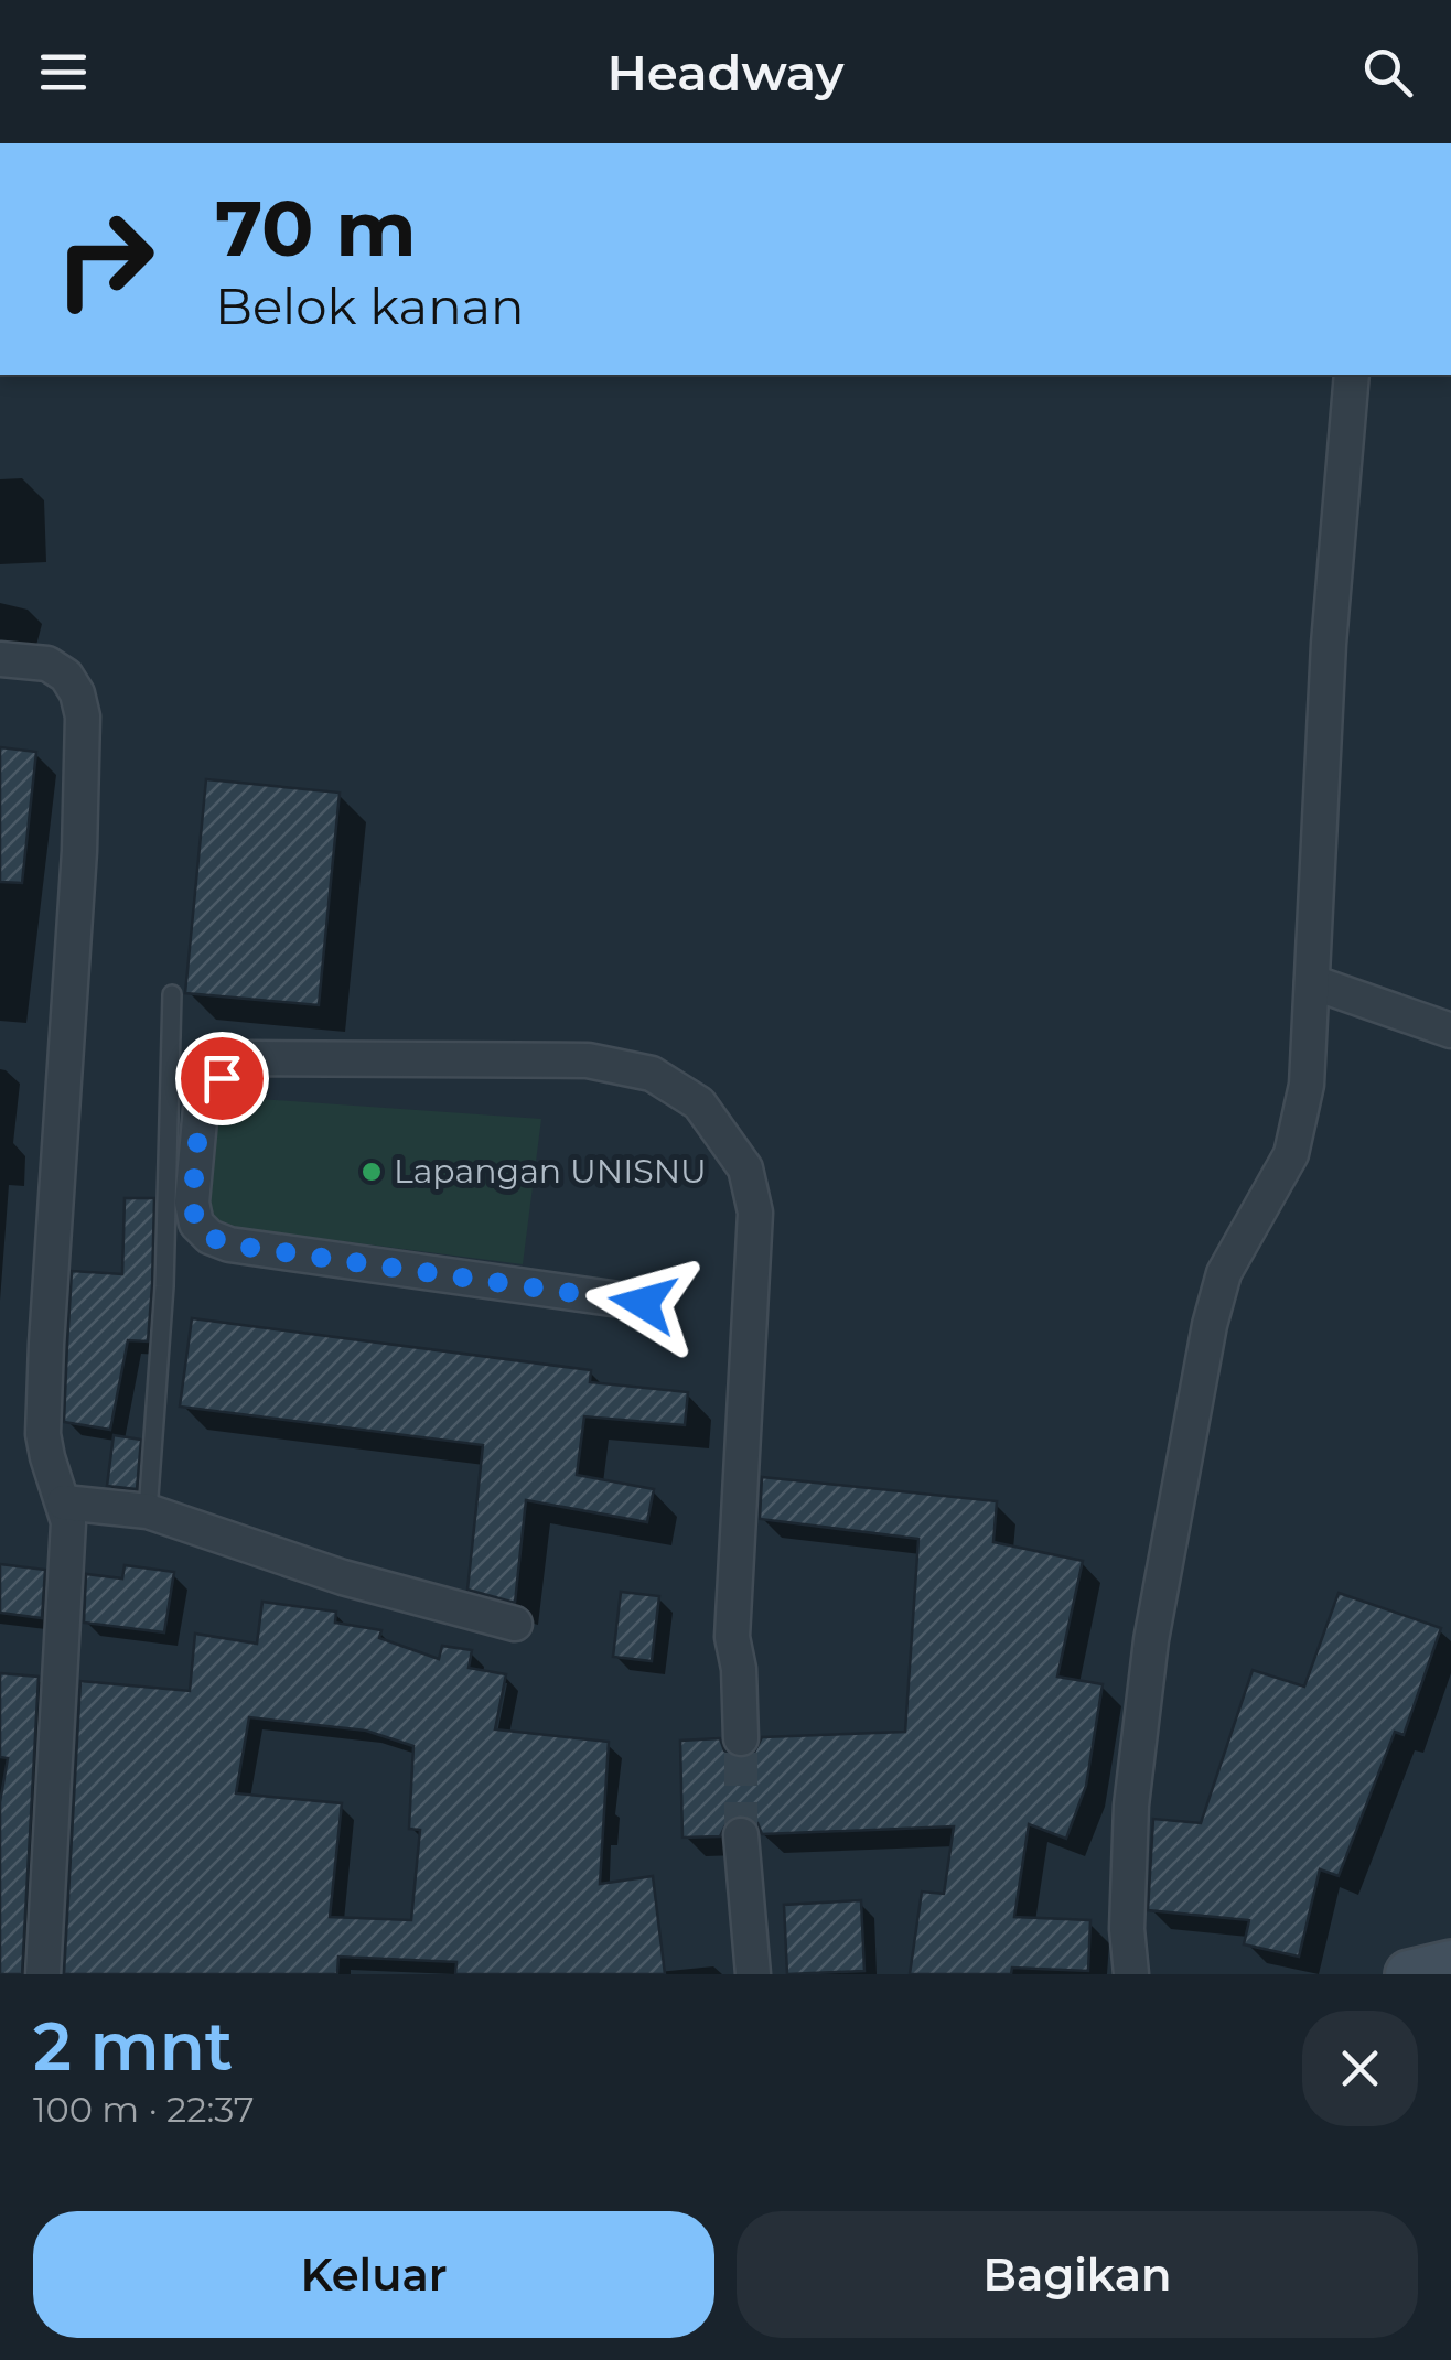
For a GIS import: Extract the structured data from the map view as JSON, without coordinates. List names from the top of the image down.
{
  "places": ["Lapangan UNISNU"],
  "page": {
    "header": "Headway",
    "turn": ["70 m", "Belok kanan"],
    "heading": ["2 mnt", "100 m · 22:37"],
    "buttons": ["Keluar", "Bagikan"]
  }
}
